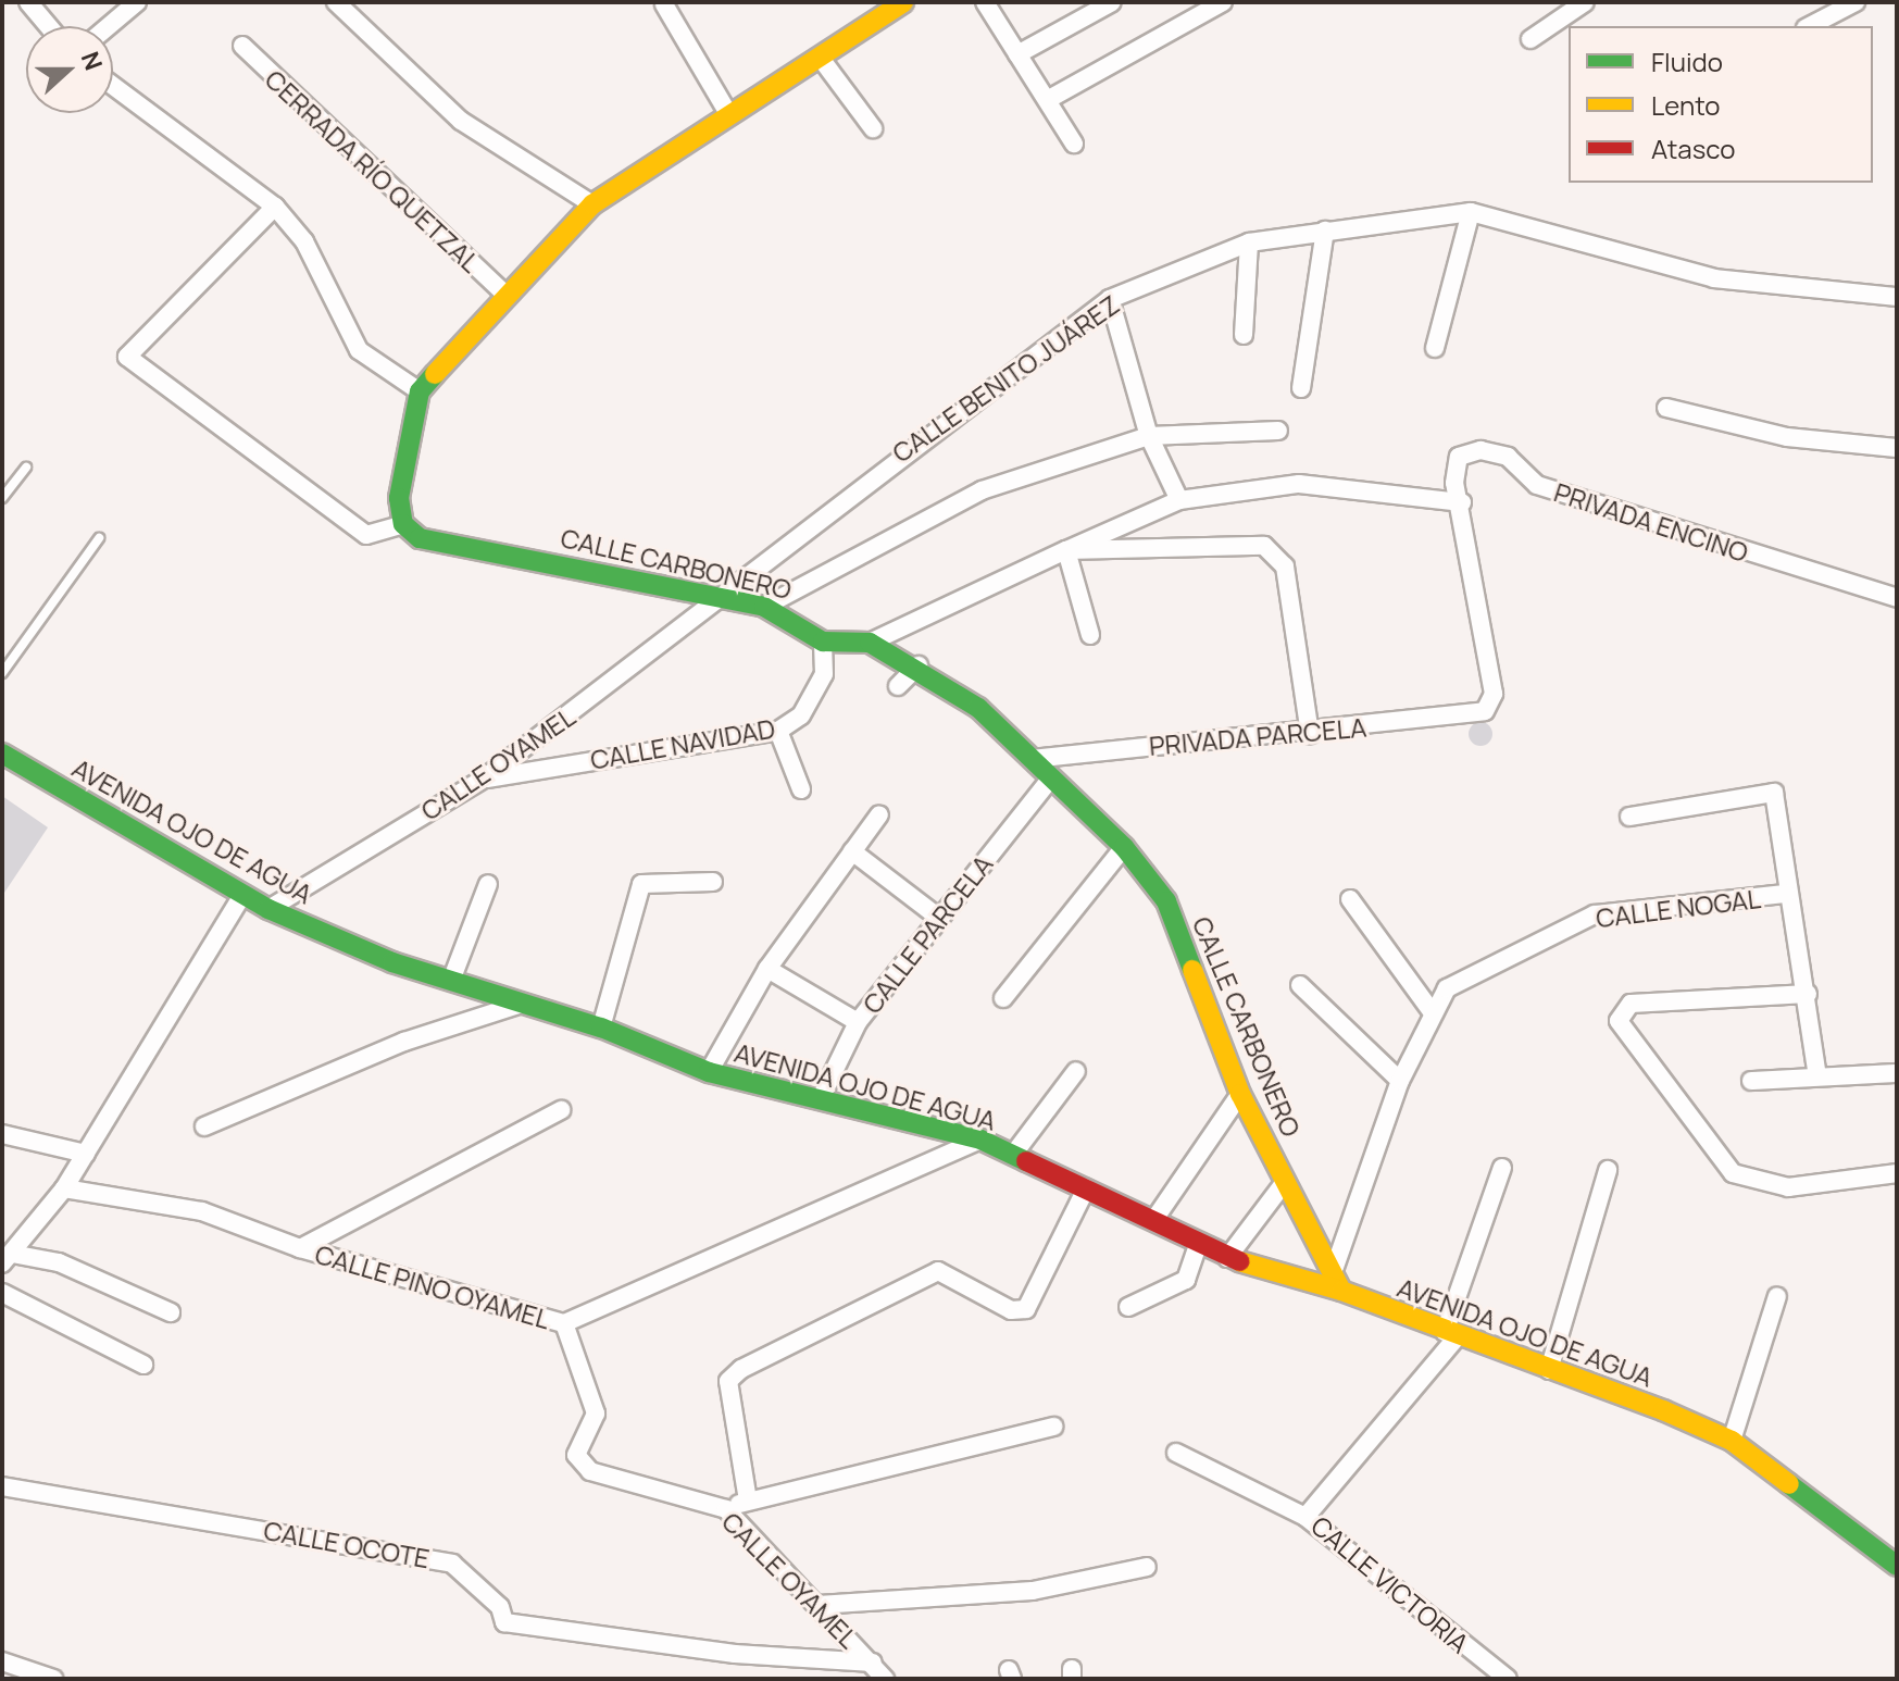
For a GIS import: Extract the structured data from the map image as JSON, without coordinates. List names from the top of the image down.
{
  "streets": {
    "street": [
      "CERRADA RÍO QUETZAL",
      "CALLE BENITO JUÁREZ",
      "PRIVADA ENCINO",
      "CALLE CARBONERO",
      "PRIVADA PARCELA",
      "CALLE NAVIDAD",
      "CALLE OYAMEL",
      "AVENIDA OJO DE AGUA",
      "CALLE NOGAL",
      "CALLE PARCELA",
      "CALLE PINO OYAMEL",
      "CALLE OCOTE",
      "CALLE VICTORIA"
    ]
  },
  "crossings": [
    ["CALLE BENITO JUÁREZ", "CALLE CARBONERO"],
    ["CALLE BENITO JUÁREZ", "CALLE OYAMEL"],
    ["PRIVADA ENCINO", "PRIVADA PARCELA"],
    ["CALLE CARBONERO", "PRIVADA PARCELA"],
    ["CALLE CARBONERO", "CALLE NAVIDAD"],
    ["CALLE CARBONERO", "CALLE OYAMEL"],
    ["CALLE CARBONERO", "AVENIDA OJO DE AGUA"],
    ["CALLE CARBONERO", "CALLE NOGAL"],
    ["CALLE CARBONERO", "CALLE PARCELA"],
    ["CALLE NAVIDAD", "CALLE OYAMEL"],
    ["CALLE OYAMEL", "AVENIDA OJO DE AGUA"],
    ["CALLE OYAMEL", "CALLE PINO OYAMEL"],
    ["CALLE OYAMEL", "CALLE OCOTE"],
    ["AVENIDA OJO DE AGUA", "CALLE PARCELA"],
    ["AVENIDA OJO DE AGUA", "CALLE PINO OYAMEL"],
    ["AVENIDA OJO DE AGUA", "CALLE VICTORIA"]
  ],
  "legend": ["Fluido", "Lento", "Atasco"],
  "north": "right"
}
